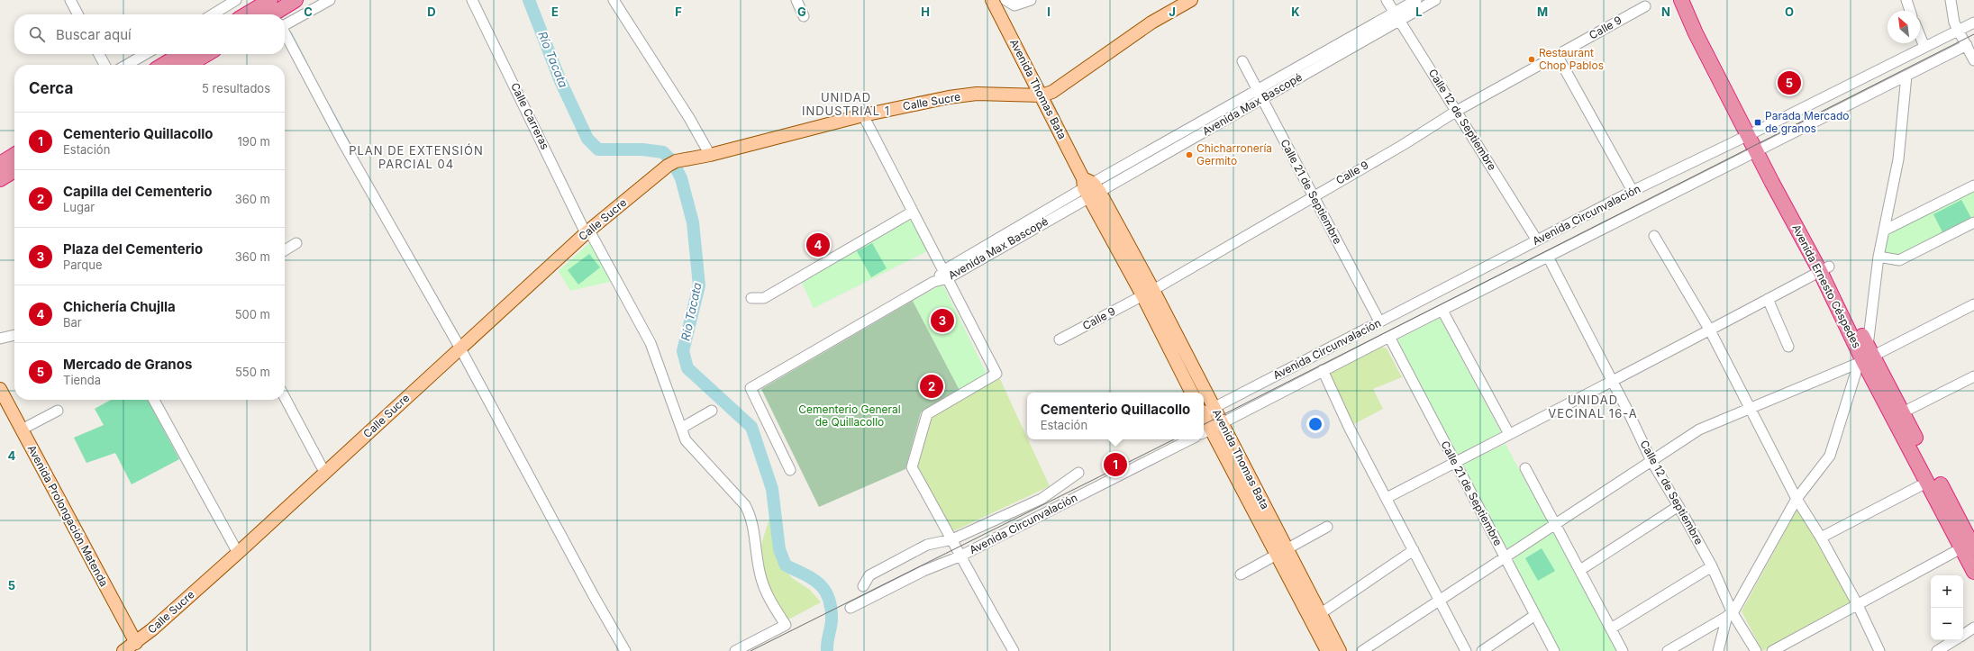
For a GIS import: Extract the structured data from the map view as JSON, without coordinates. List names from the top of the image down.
{
  "streets": {
    "highway": ["Avenida Ernesto Céspedes"],
    "main road": ["Avenida Thomas Bata", "Calle Sucre", "Avenida Prolongación Matenda"],
    "street": [
      "Calle 9",
      "Avenida Max Bascopé",
      "Calle Carreras",
      "Calle 12 de Septiembre",
      "Calle 21 de Septiembre",
      "Avenida Circunvalación"
    ]
  },
  "crossings": [
    ["Calle 9", "Avenida Thomas Bata"],
    ["Calle 9", "Calle 12 de Septiembre"],
    ["Calle 9", "Calle 21 de Septiembre"],
    ["Avenida Thomas Bata", "Calle Sucre"],
    ["Avenida Thomas Bata", "Avenida Max Bascopé"],
    ["Avenida Thomas Bata", "Avenida Circunvalación"],
    ["Calle Sucre", "Calle Carreras"],
    ["Calle Sucre", "Avenida Prolongación Matenda"],
    ["Avenida Max Bascopé", "Calle 12 de Septiembre"],
    ["Avenida Max Bascopé", "Calle 21 de Septiembre"],
    ["Calle 12 de Septiembre", "Avenida Circunvalación"],
    ["Calle 21 de Septiembre", "Avenida Circunvalación"],
    ["Avenida Circunvalación", "Avenida Ernesto Céspedes"]
  ],
  "districts": ["UNIDAD INDUSTRIAL 1", "PLAN DE EXTENSIÓN PARCIAL 04", "UNIDAD VECINAL 16-A"],
  "water": ["Río Tacata"],
  "parks": ["Cementerio General de Quillacollo"],
  "places": {
    "other": ["Restaurant Chop Pablos", "Chicharronería Germito"],
    "transit": ["Parada Mercado de granos"]
  },
  "north": "top left",
  "page": {
    "search": "Buscar aquí",
    "heading": ["Cerca", "5 resultados"],
    "pins": [
      "5",
      "4",
      "3",
      "2",
      "1"
    ],
    "list": [
      {
        "mark": "1",
        "name": "Cementerio Quillacollo",
        "note": "Estación",
        "value": "190 m"
      },
      {
        "mark": "2",
        "name": "Capilla del Cementerio",
        "note": "Lugar",
        "value": "360 m"
      },
      {
        "mark": "3",
        "name": "Plaza del Cementerio",
        "note": "Parque",
        "value": "360 m"
      },
      {
        "mark": "4",
        "name": "Chichería Chujlla",
        "note": "Bar",
        "value": "500 m"
      },
      {
        "mark": "5",
        "name": "Mercado de Granos",
        "note": "Tienda",
        "value": "550 m"
      }
    ],
    "popup": ["Cementerio Quillacollo", "Estación"],
    "map_buttons": ["+", "−"]
  },
  "grid": {
    "columns": [
      "C",
      "D",
      "E",
      "F",
      "G",
      "H",
      "I",
      "J",
      "K",
      "L",
      "M",
      "N",
      "O"
    ],
    "rows": ["4", "5"]
  }
}
